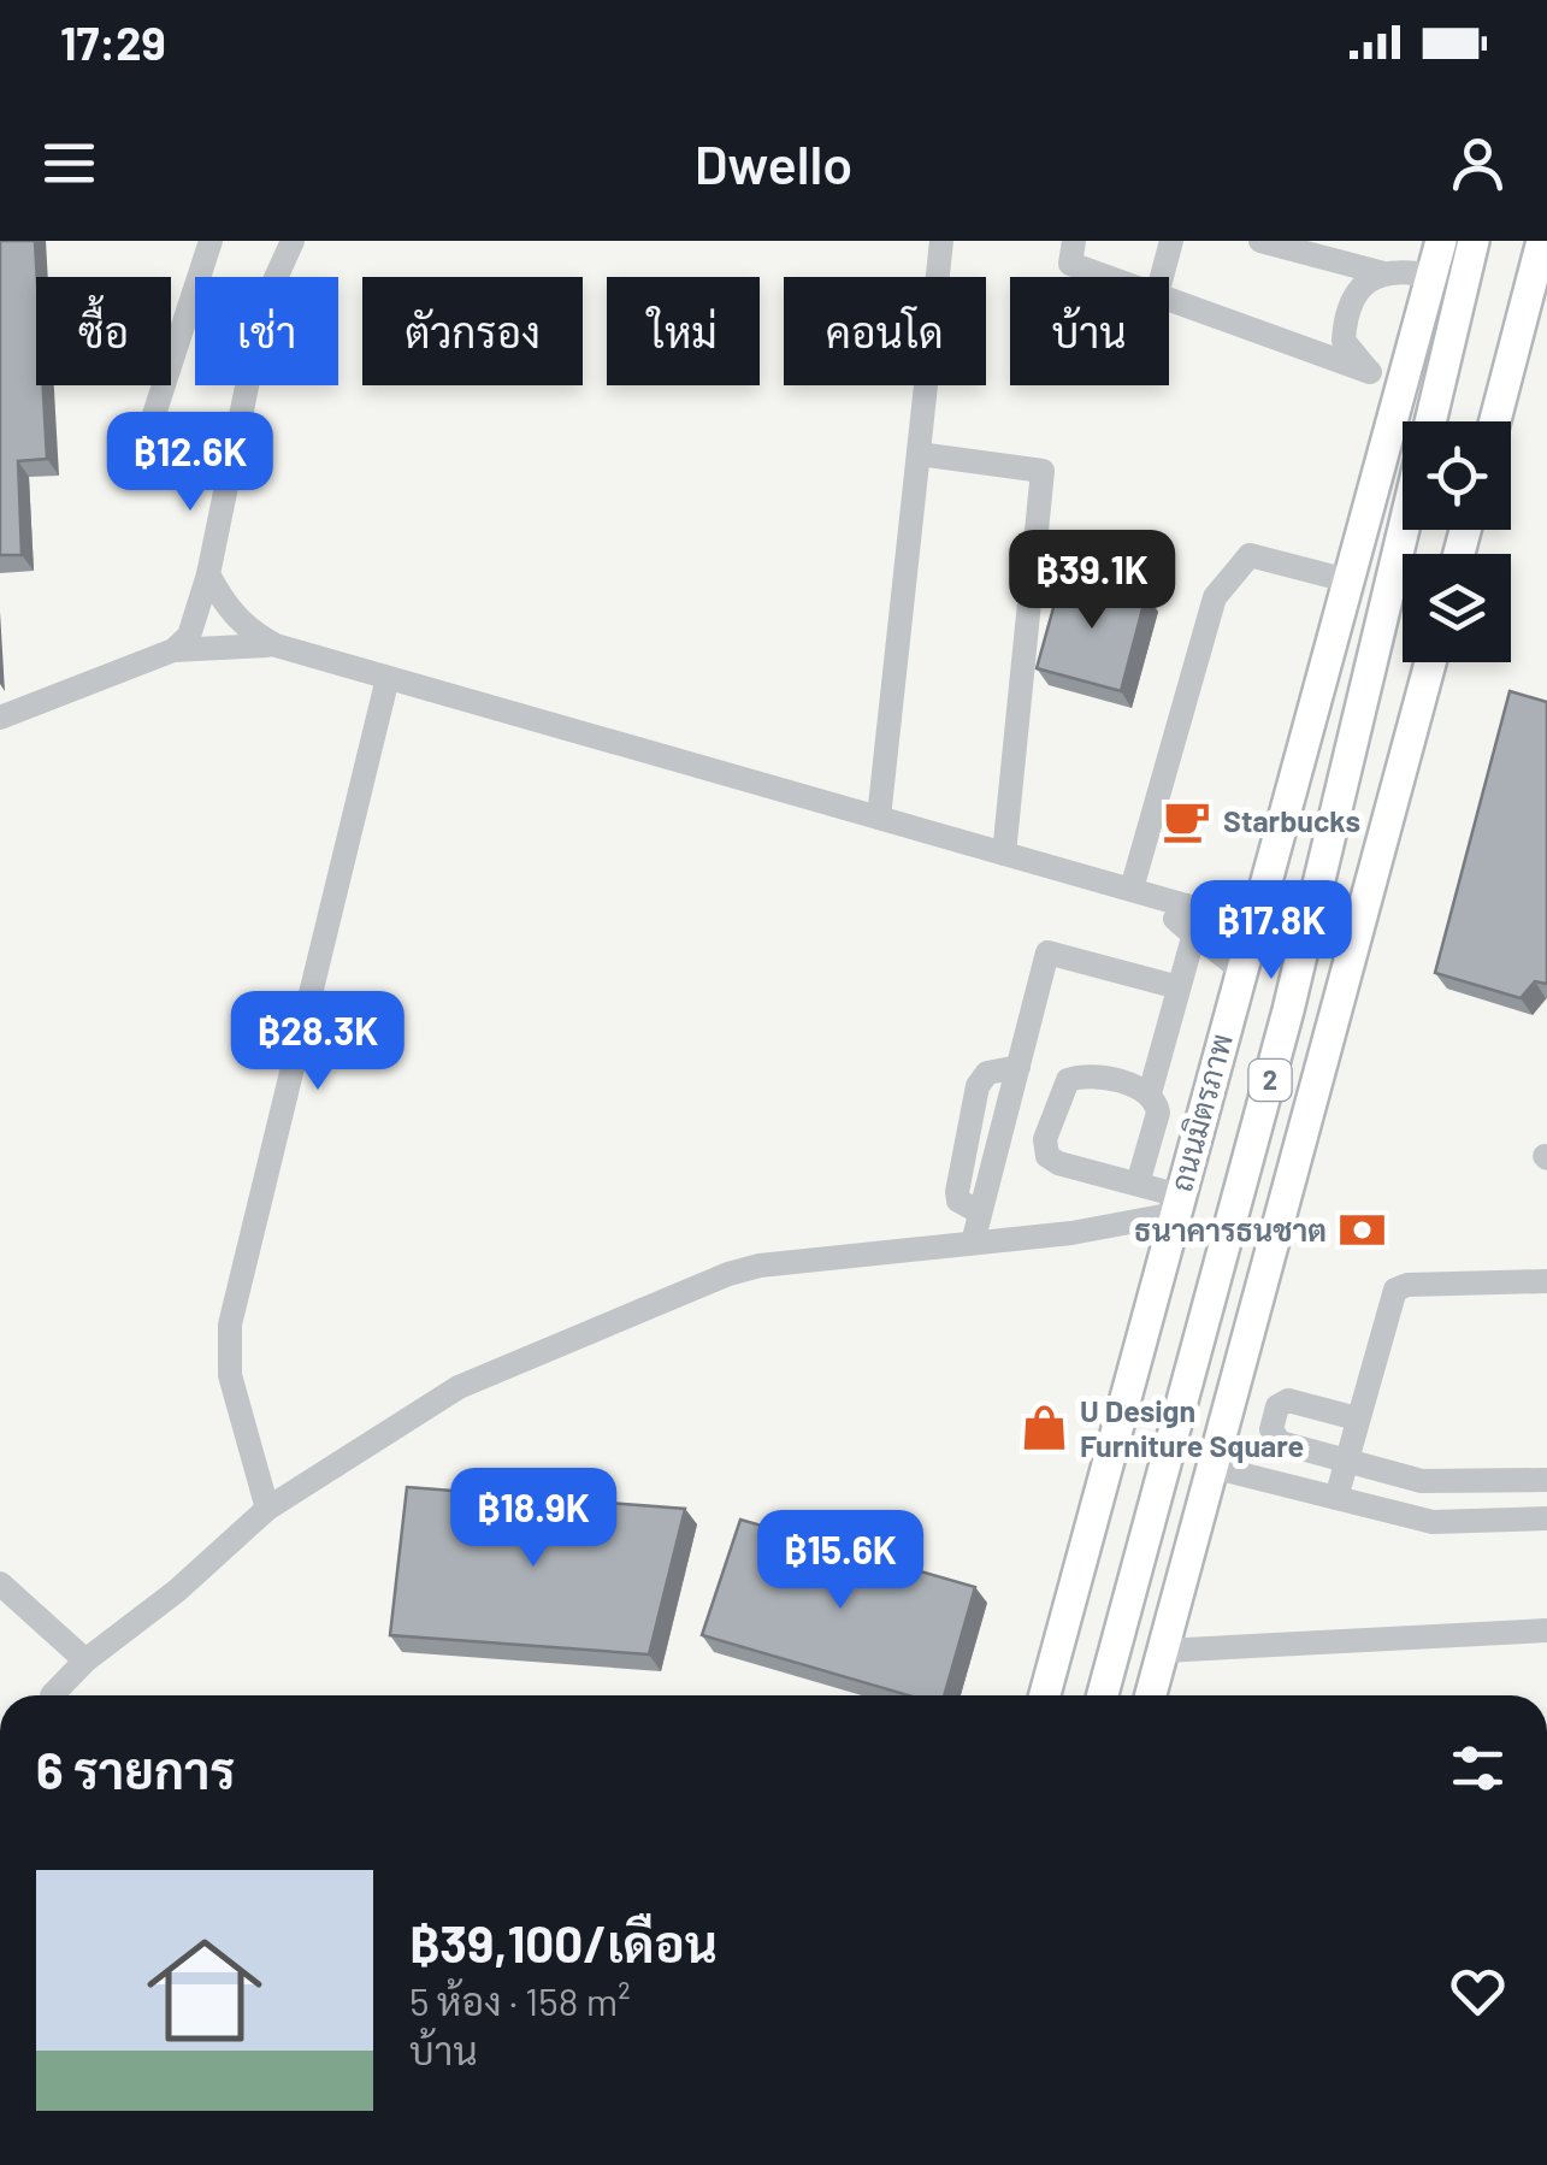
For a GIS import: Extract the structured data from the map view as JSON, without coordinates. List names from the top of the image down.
{
  "streets": {
    "main road": ["2", "ถนนมิตรภาพ"]
  },
  "places": {
    "cafe": ["Starbucks"],
    "bank": ["ธนาคารธนชาต"],
    "shop": ["U Design Furniture Square"]
  },
  "page": {
    "status": "17:29",
    "header": "Dwello",
    "chip": [
      "ซื้อ",
      "เช่า",
      "ตัวกรอง",
      "ใหม่",
      "คอนโด",
      "บ้าน"
    ],
    "price": [
      "฿12.6K",
      "฿39.1K",
      "฿17.8K",
      "฿28.3K",
      "฿18.9K",
      "฿15.6K"
    ],
    "heading": "6 รายการ",
    "list": [
      {
        "name": "฿39,100/เดือน",
        "note": "5 ห้อง · 158 m² · บ้าน"
      }
    ]
  }
}
